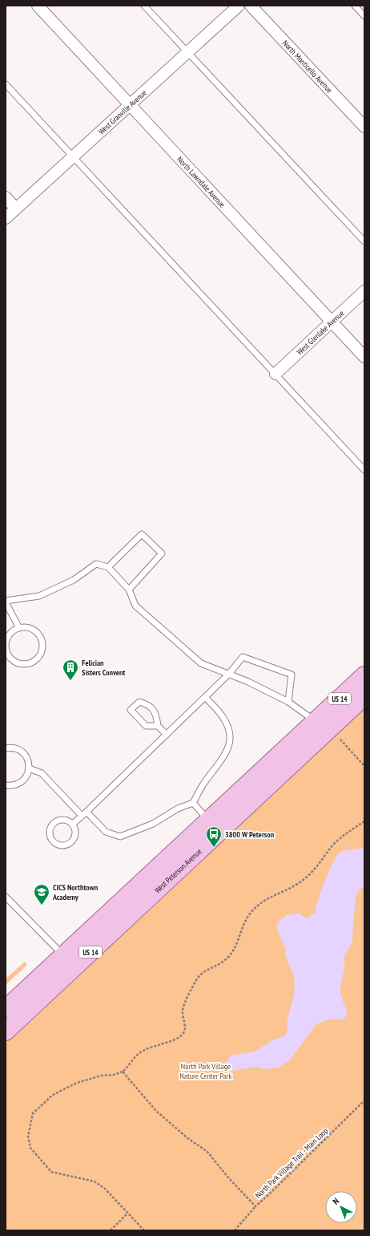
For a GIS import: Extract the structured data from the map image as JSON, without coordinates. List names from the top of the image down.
{
  "streets": {
    "main road": ["US 14", "West Peterson Avenue"],
    "street": [
      "North Monticello Avenue",
      "West Granville Avenue",
      "North Lawndale Avenue",
      "West Glenlake Avenue"
    ],
    "path": ["North Park Village Trail - Main Loop"]
  },
  "crossings": [
    ["West Granville Avenue", "North Lawndale Avenue"],
    ["North Lawndale Avenue", "West Glenlake Avenue"]
  ],
  "parks": ["North Park Village Nature Center Park"],
  "places": {
    "building": ["Felician Sisters Convent"],
    "bus stop": ["3800 W Peterson"],
    "school or university": ["CICS Northtown Academy"]
  },
  "north": "top left"
}
